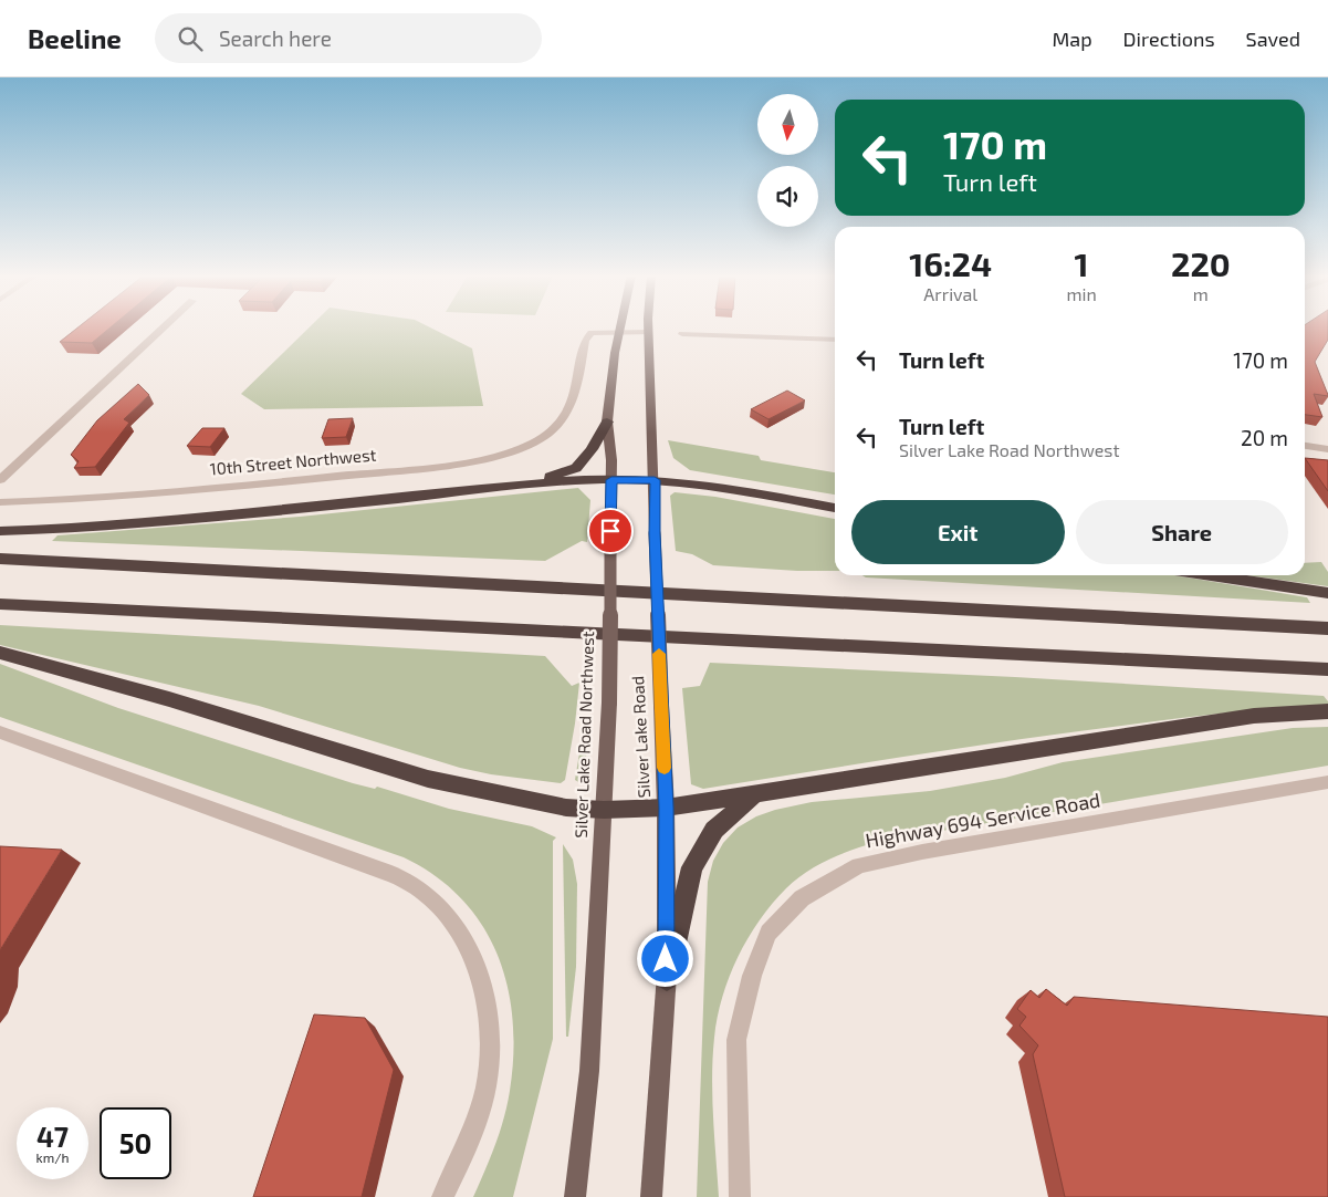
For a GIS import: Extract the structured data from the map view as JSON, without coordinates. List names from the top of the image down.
{
  "streets": {
    "main road": ["Silver Lake Road Northwest", "Silver Lake Road"],
    "street": ["10th Street Northwest", "Highway 694 Service Road"]
  },
  "crossings": [
    ["10th Street Northwest", "Silver Lake Road Northwest"]
  ],
  "north": "bottom",
  "page": {
    "header": "Beeline",
    "search": "Search here",
    "nav": ["Map", "Directions", "Saved"],
    "turn": ["170 m", "Turn left"],
    "eta": [
      "16:24",
      "Arrival",
      "1",
      "min",
      "220",
      "m"
    ],
    "list": [
      {
        "name": "Turn left",
        "value": "170 m"
      },
      {
        "name": "Turn left",
        "note": "Silver Lake Road Northwest",
        "value": "20 m"
      }
    ],
    "buttons": ["Exit", "Share"],
    "speed": "47 km/h",
    "limit": "50"
  }
}
